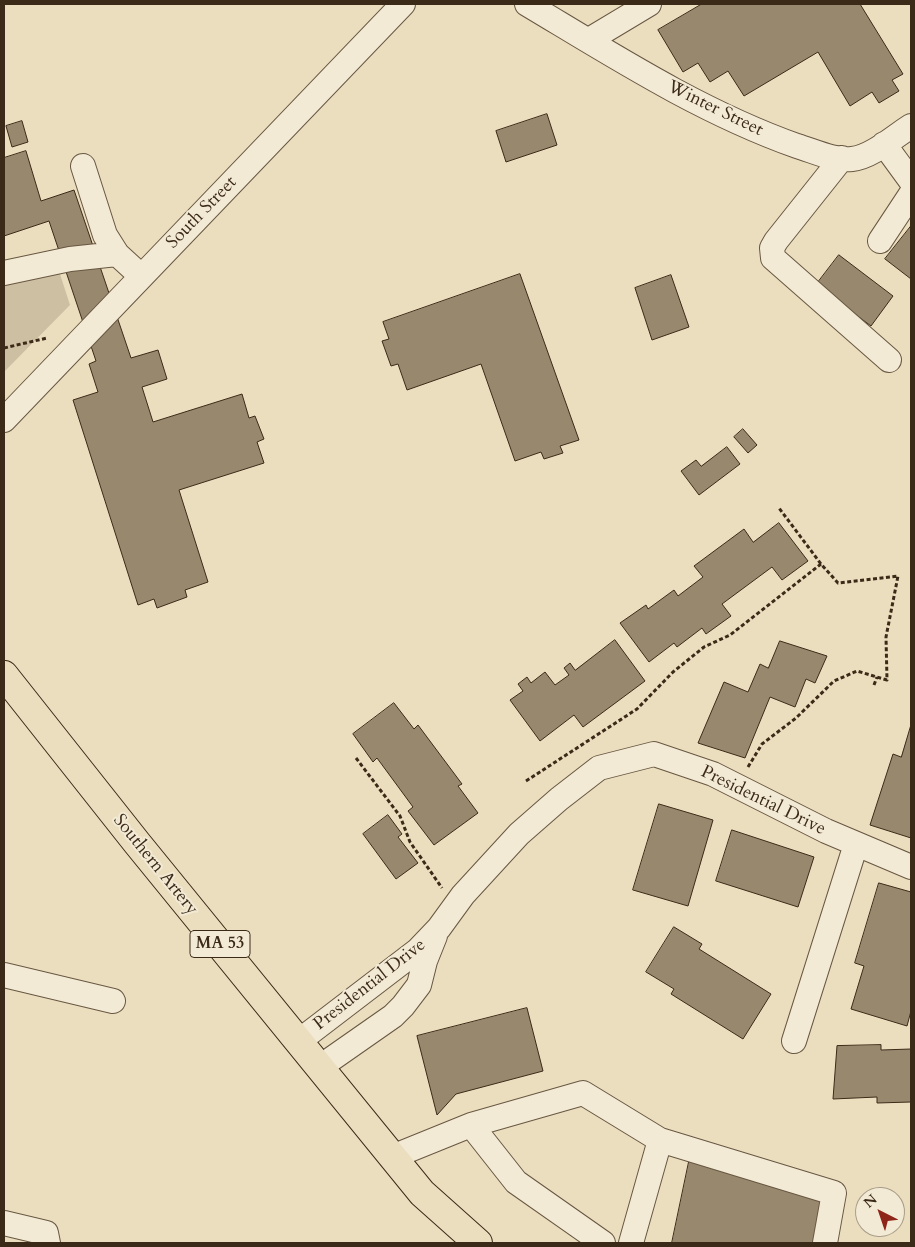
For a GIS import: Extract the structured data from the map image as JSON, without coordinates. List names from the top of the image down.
{
  "streets": {
    "main road": ["Southern Artery", "MA 53"],
    "street": ["Winter Street", "South Street", "Presidential Drive"]
  },
  "crossings": [
    ["Presidential Drive", "Southern Artery"]
  ],
  "north": "top left"
}
